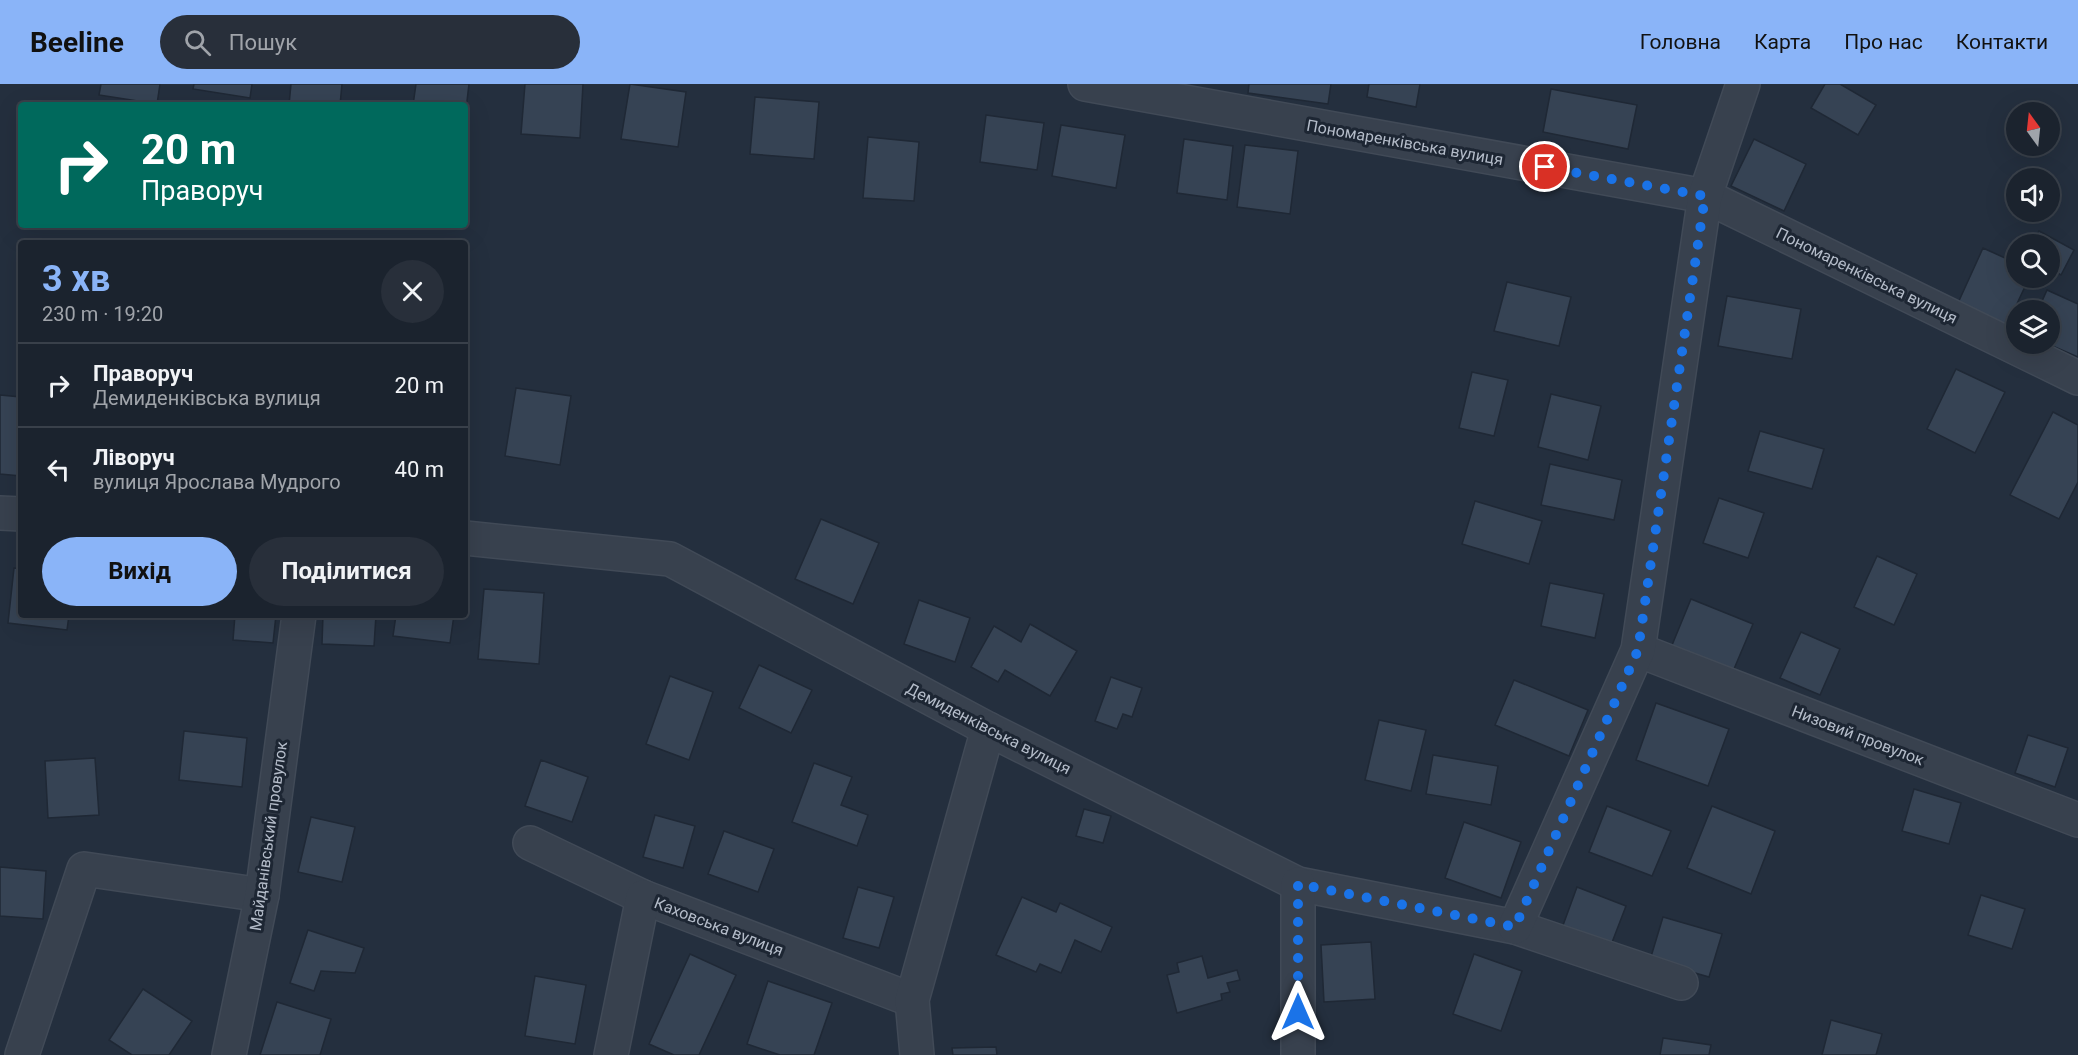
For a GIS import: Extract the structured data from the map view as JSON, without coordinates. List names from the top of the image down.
{
  "streets": {
    "street": [
      "Пономаренківська вулиця",
      "Демиденківська вулиця",
      "Низовий провулок",
      "Майданівський провулок",
      "Каховська вулиця"
    ]
  },
  "north": "top",
  "page": {
    "header": "Beeline",
    "search": "Пошук",
    "nav": [
      "Головна",
      "Карта",
      "Про нас",
      "Контакти"
    ],
    "turn": ["20 m", "Праворуч"],
    "heading": ["3 хв", "230 m · 19:20"],
    "list": [
      {
        "name": "Праворуч",
        "note": "Демиденківська вулиця",
        "value": "20 m"
      },
      {
        "name": "Ліворуч",
        "note": "вулиця Ярослава Мудрого",
        "value": "40 m"
      }
    ],
    "buttons": ["Вихід", "Поділитися"]
  }
}
